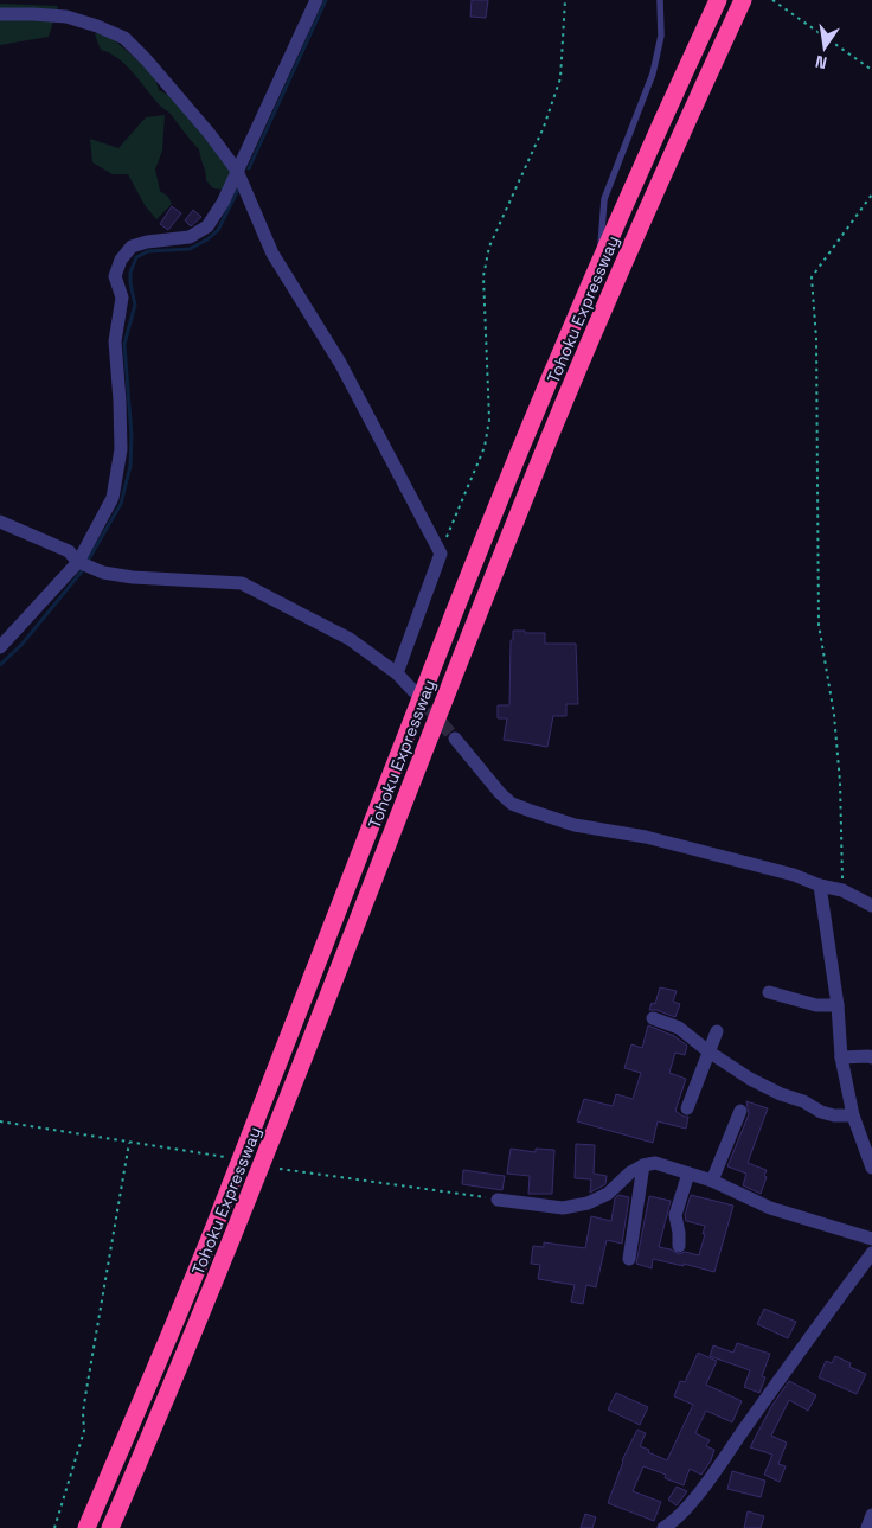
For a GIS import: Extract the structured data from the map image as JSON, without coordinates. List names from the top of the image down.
{
  "streets": {
    "highway": ["Tohoku Expressway"]
  },
  "north": "bottom"
}
